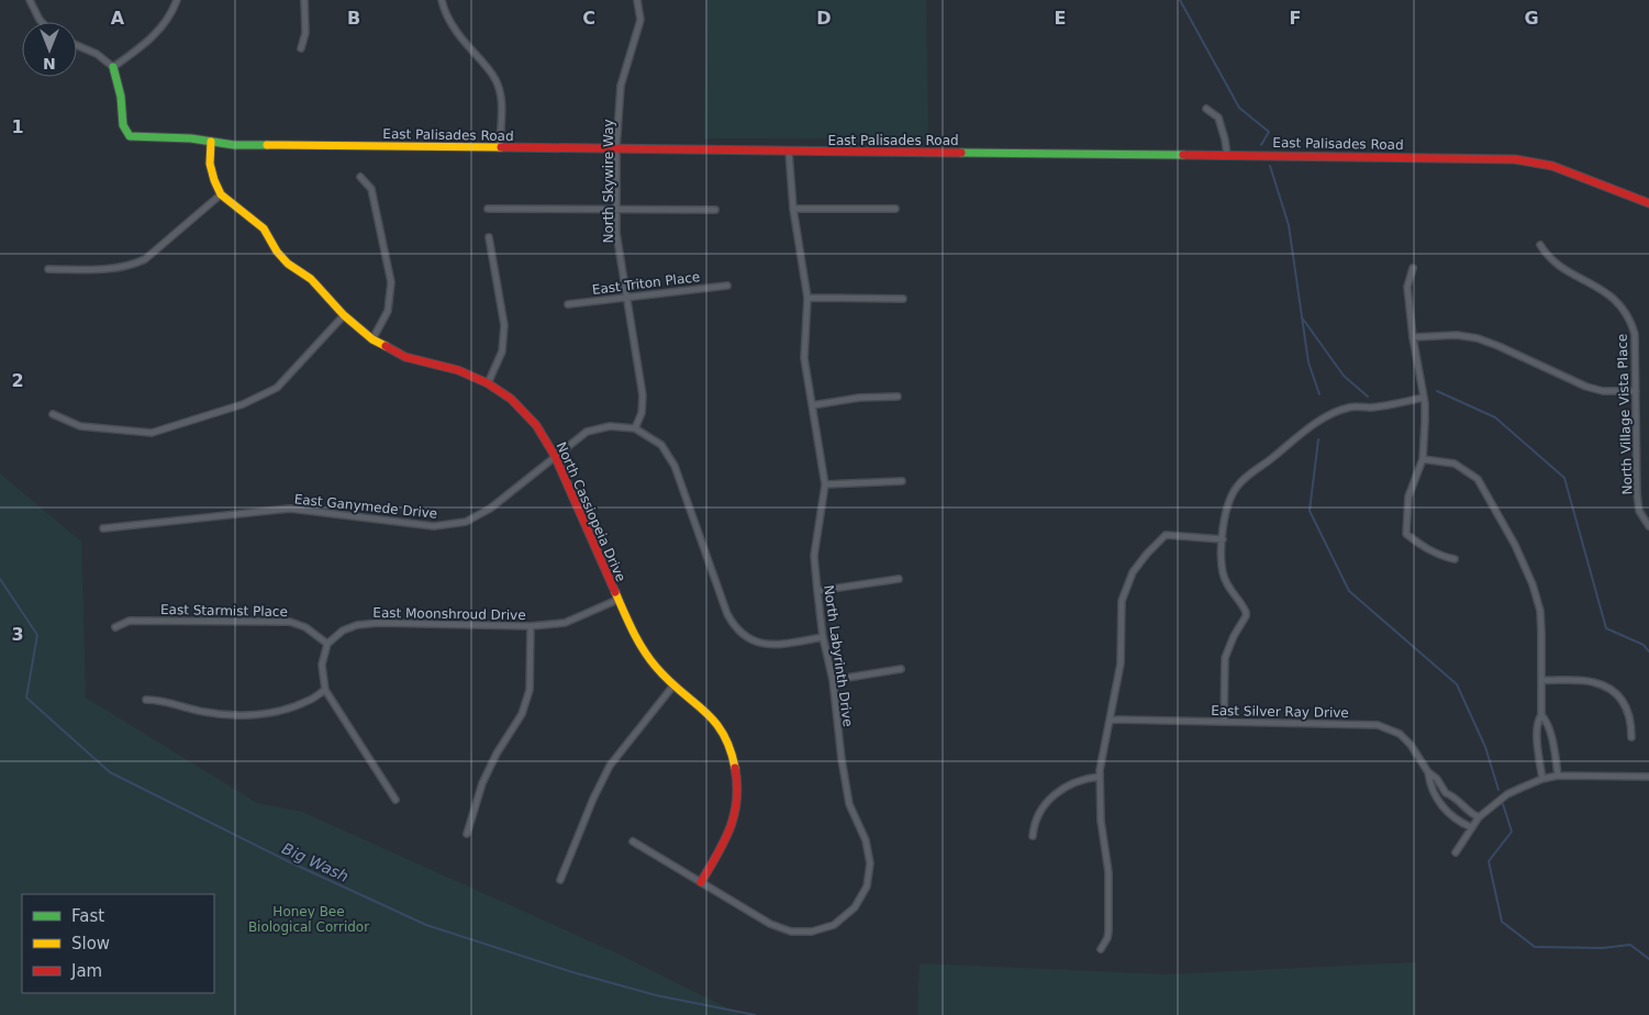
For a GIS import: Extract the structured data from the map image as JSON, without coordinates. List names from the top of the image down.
{
  "streets": {
    "street": [
      "East Palisades Road",
      "North Skywire Way",
      "East Triton Place",
      "North Village Vista Place",
      "East Ganymede Drive",
      "North Cassiopeia Drive",
      "East Starmist Place",
      "East Moonshroud Drive",
      "North Labyrinth Drive",
      "East Silver Ray Drive"
    ]
  },
  "crossings": [
    ["East Palisades Road", "North Skywire Way"],
    ["East Palisades Road", "North Cassiopeia Drive"],
    ["East Palisades Road", "North Labyrinth Drive"],
    ["North Skywire Way", "East Triton Place"],
    ["North Skywire Way", "East Ganymede Drive"],
    ["East Ganymede Drive", "North Cassiopeia Drive"],
    ["East Ganymede Drive", "North Labyrinth Drive"],
    ["North Cassiopeia Drive", "East Moonshroud Drive"],
    ["North Cassiopeia Drive", "North Labyrinth Drive"],
    ["East Starmist Place", "East Moonshroud Drive"]
  ],
  "water": ["Big Wash"],
  "parks": ["Honey Bee Biological Corridor"],
  "legend": ["Fast", "Slow", "Jam"],
  "north": "bottom",
  "grid": {
    "columns": [
      "A",
      "B",
      "C",
      "D",
      "E",
      "F",
      "G"
    ],
    "rows": ["1", "2", "3"]
  }
}
